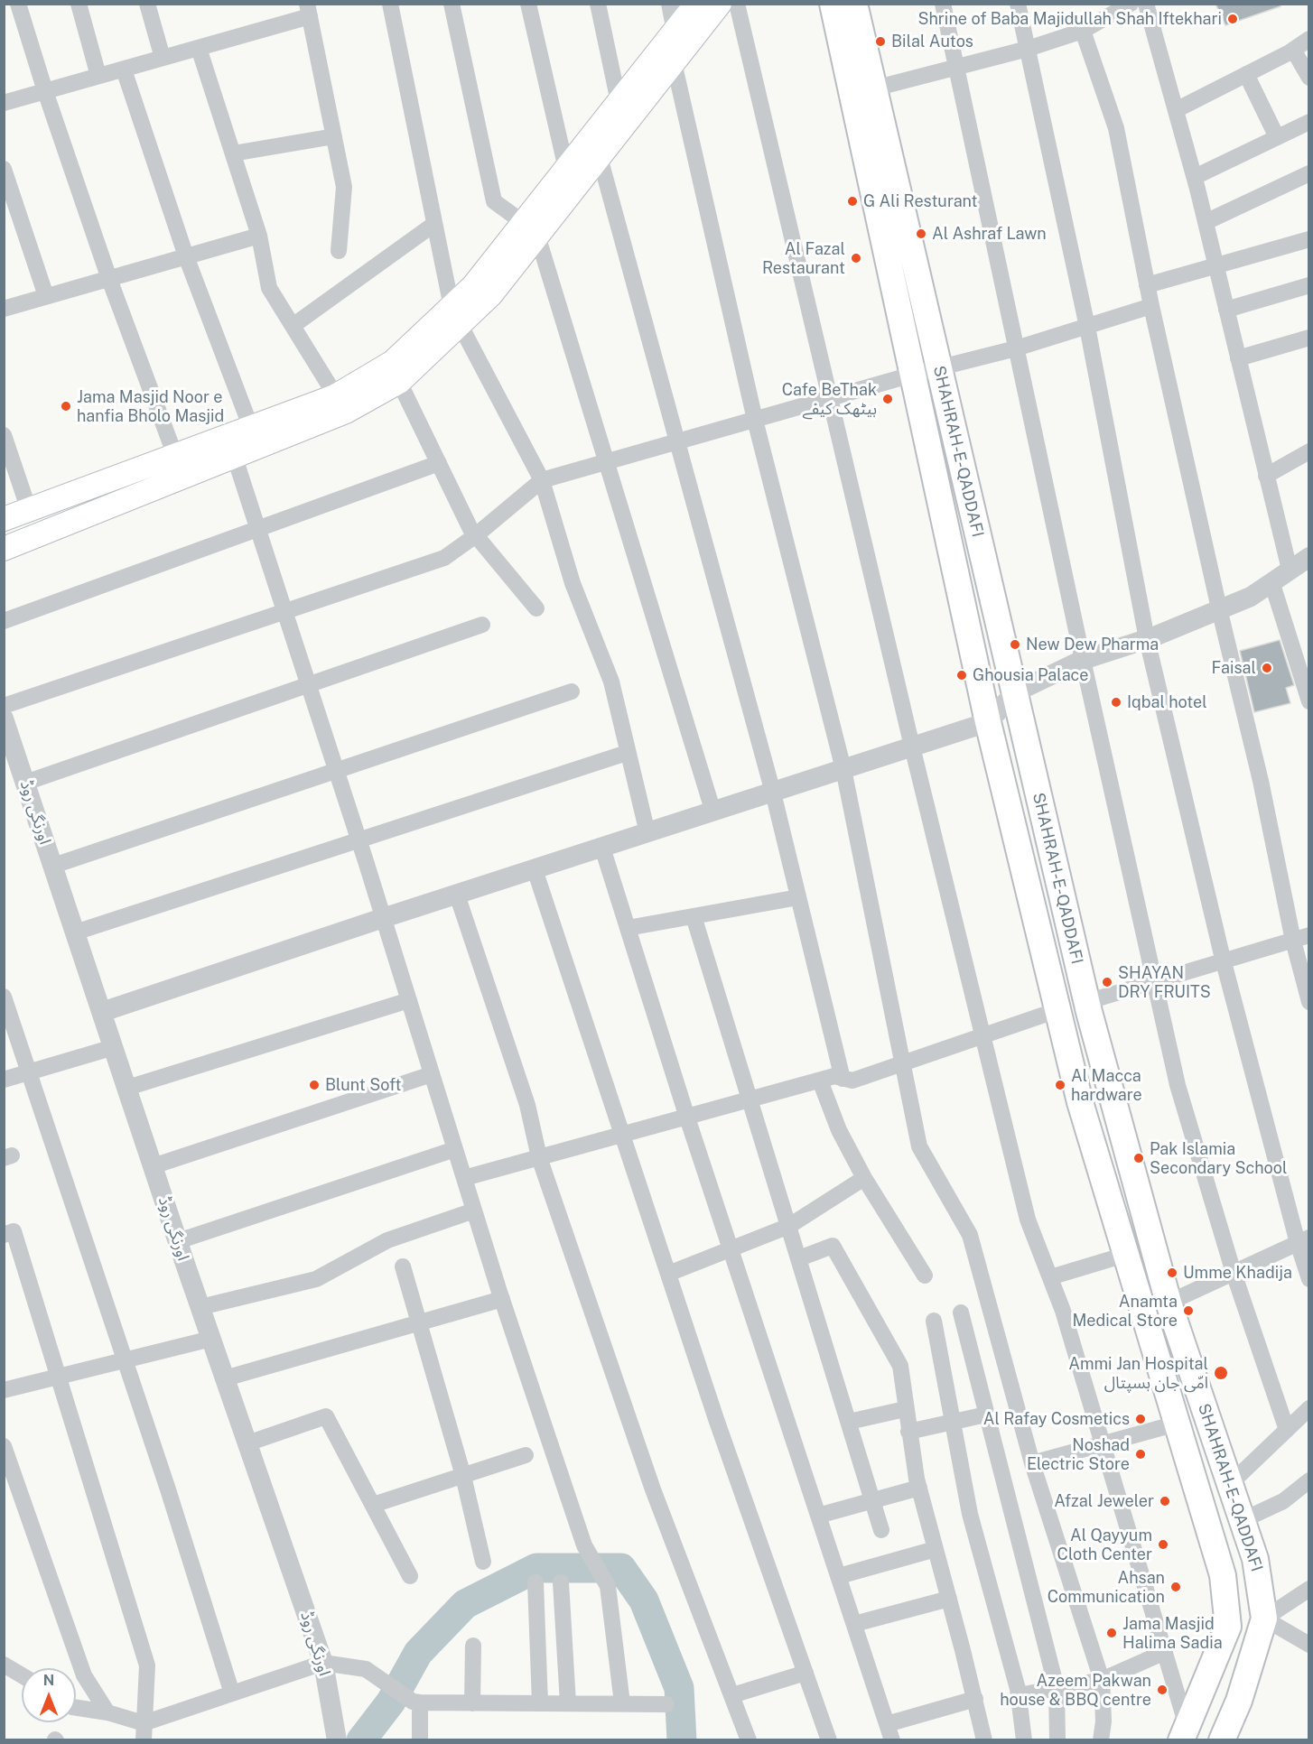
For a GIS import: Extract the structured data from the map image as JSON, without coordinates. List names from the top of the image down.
{
  "streets": {
    "main road": ["SHAHRAH-E-QADDAFI"],
    "street": ["اورنگی روڈ"]
  },
  "places": [
    "Shrine of Baba Majidullah Shah Iftekhari",
    "Bilal Autos",
    "G Ali Resturant",
    "Al Ashraf Lawn",
    "Al Fazal Restaurant",
    "Cafe BeThak بیٹھک کیفے",
    "Jama Masjid Noor e hanfia Bholo Masjid",
    "New Dew Pharma",
    "Faisal",
    "Ghousia Palace",
    "Iqbal hotel",
    "SHAYAN DRY FRUITS",
    "Blunt Soft",
    "Al Macca hardware",
    "Pak Islamia Secondary School",
    "Umme Khadija",
    "Anamta Medical Store",
    "Ammi Jan Hospital امّی جان ہسپتال",
    "Al Rafay Cosmetics",
    "Noshad Electric Store",
    "Afzal Jeweler",
    "Al Qayyum Cloth Center",
    "Ahsan Communication",
    "Jama Masjid Halima Sadia",
    "Azeem Pakwan house & BBQ centre"
  ],
  "north": "top"
}
